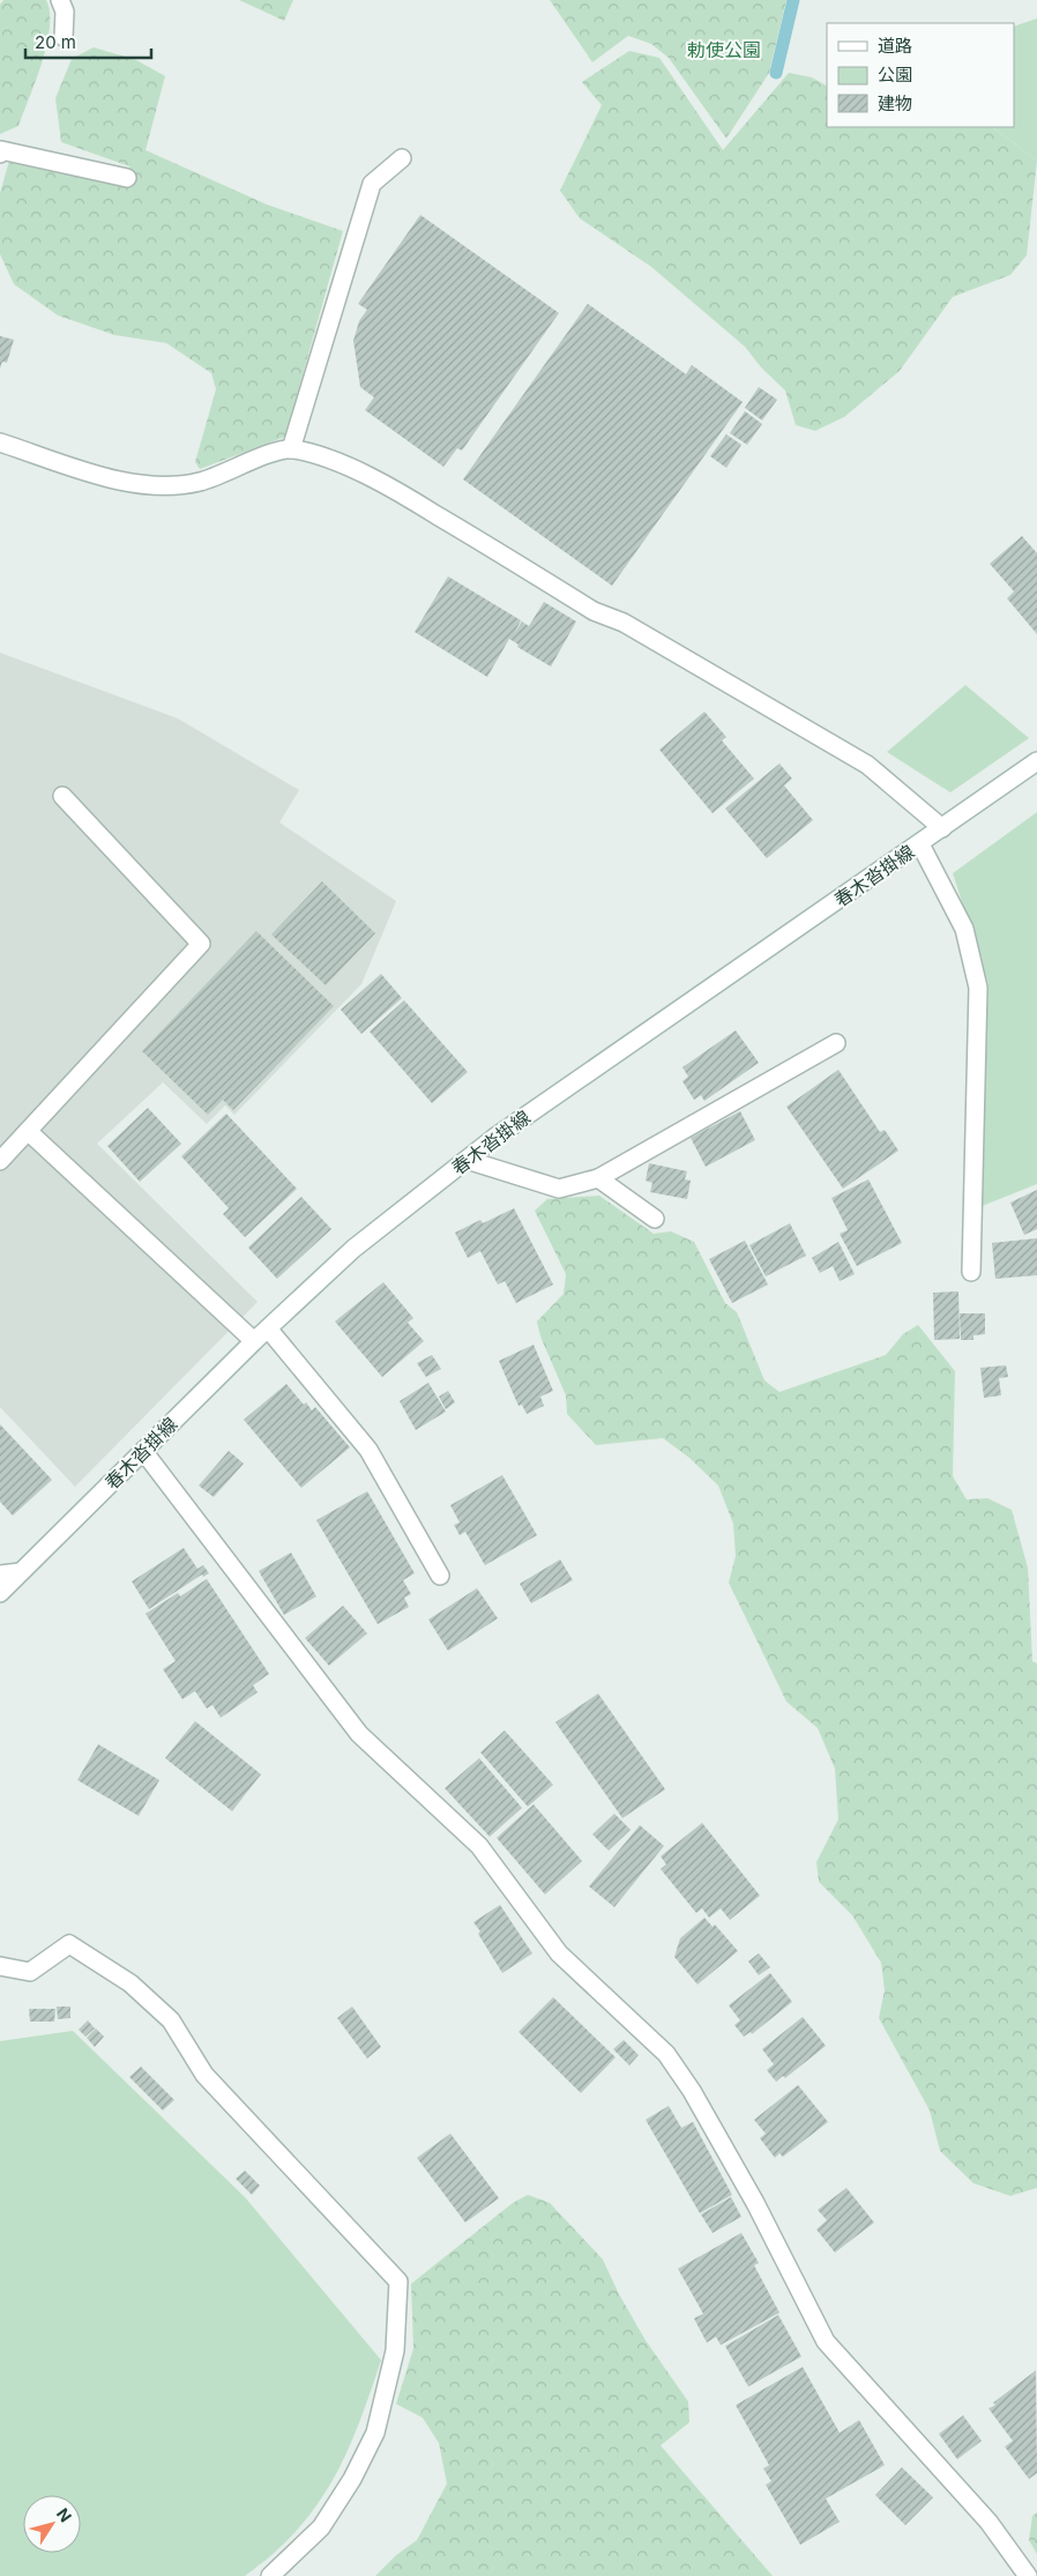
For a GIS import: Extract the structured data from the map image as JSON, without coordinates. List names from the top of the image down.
{
  "streets": {
    "street": ["春木沓掛線"]
  },
  "parks": ["勅使公園"],
  "legend": ["道路", "公園", "建物"],
  "scale_bar": "20 m",
  "north": "top right"
}
